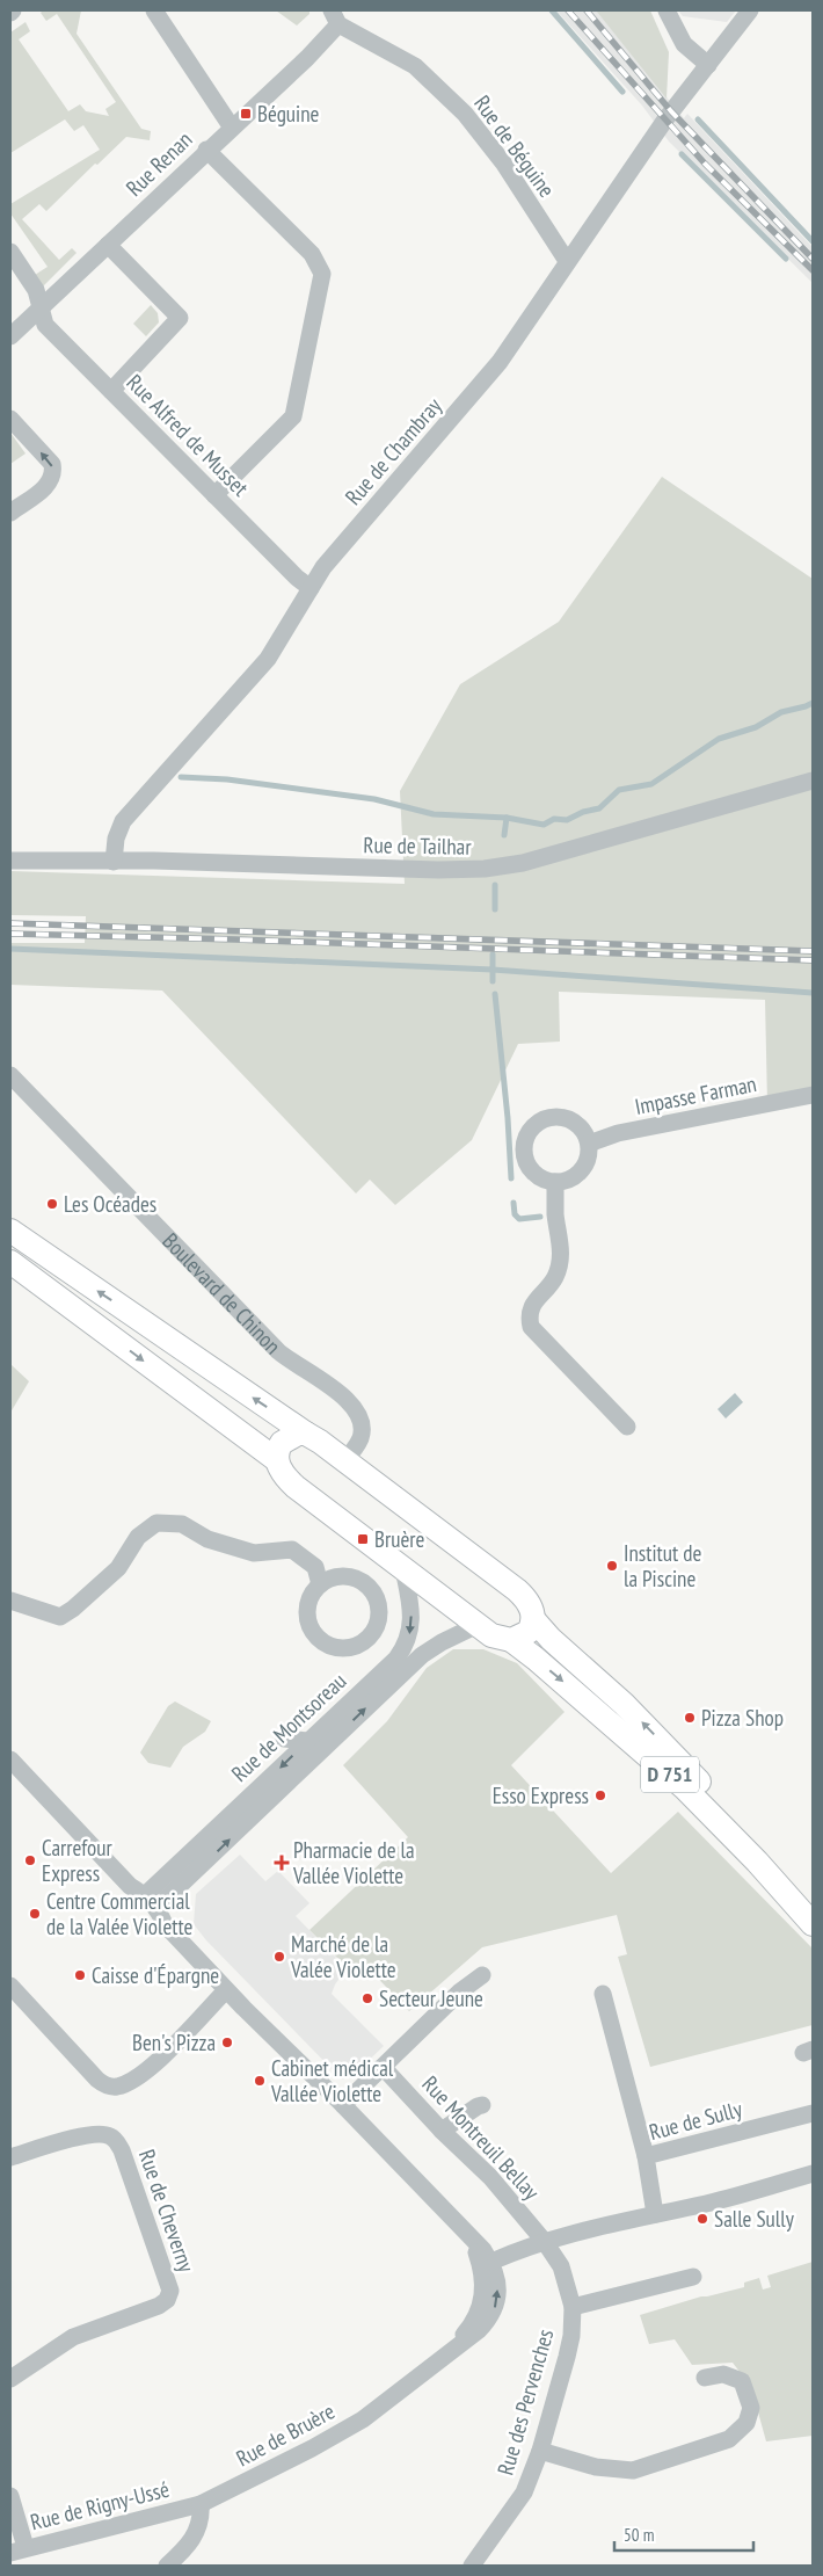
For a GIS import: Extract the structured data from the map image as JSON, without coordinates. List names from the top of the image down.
{
  "streets": {
    "main road": ["D 751"],
    "street": [
      "Rue de Béguine",
      "Rue Renan",
      "Rue Alfred de Musset",
      "Rue de Chambray",
      "Rue de Tailhar",
      "Impasse Farman",
      "Boulevard de Chinon",
      "Rue de Montsoreau",
      "Rue de Sully",
      "Rue Montreuil Bellay",
      "Rue de Cheverny",
      "Rue des Pervenches",
      "Rue de Bruère",
      "Rue de Rigny-Ussé"
    ]
  },
  "crossings": [
    ["Rue de Béguine", "Rue Renan"],
    ["Rue de Béguine", "Rue de Chambray"],
    ["Rue Renan", "Rue Alfred de Musset"],
    ["Rue Alfred de Musset", "Rue de Chambray"],
    ["Rue de Chambray", "Rue de Tailhar"],
    ["Rue Montreuil Bellay", "Rue des Pervenches"],
    ["Rue de Bruère", "Rue de Rigny-Ussé"]
  ],
  "places": {
    "transit": ["Béguine", "Bruère"],
    "other": [
      "Les Océades",
      "Institut de la Piscine",
      "Pizza Shop",
      "Esso Express",
      "Carrefour Express",
      "Centre Commercial de la Valée Violette",
      "Marché de la Valée Violette",
      "Caisse d'Épargne",
      "Secteur Jeune",
      "Ben's Pizza",
      "Cabinet médical Vallée Violette",
      "Salle Sully"
    ],
    "health": ["Pharmacie de la Vallée Violette"]
  },
  "scale_bar": "50 m"
}
